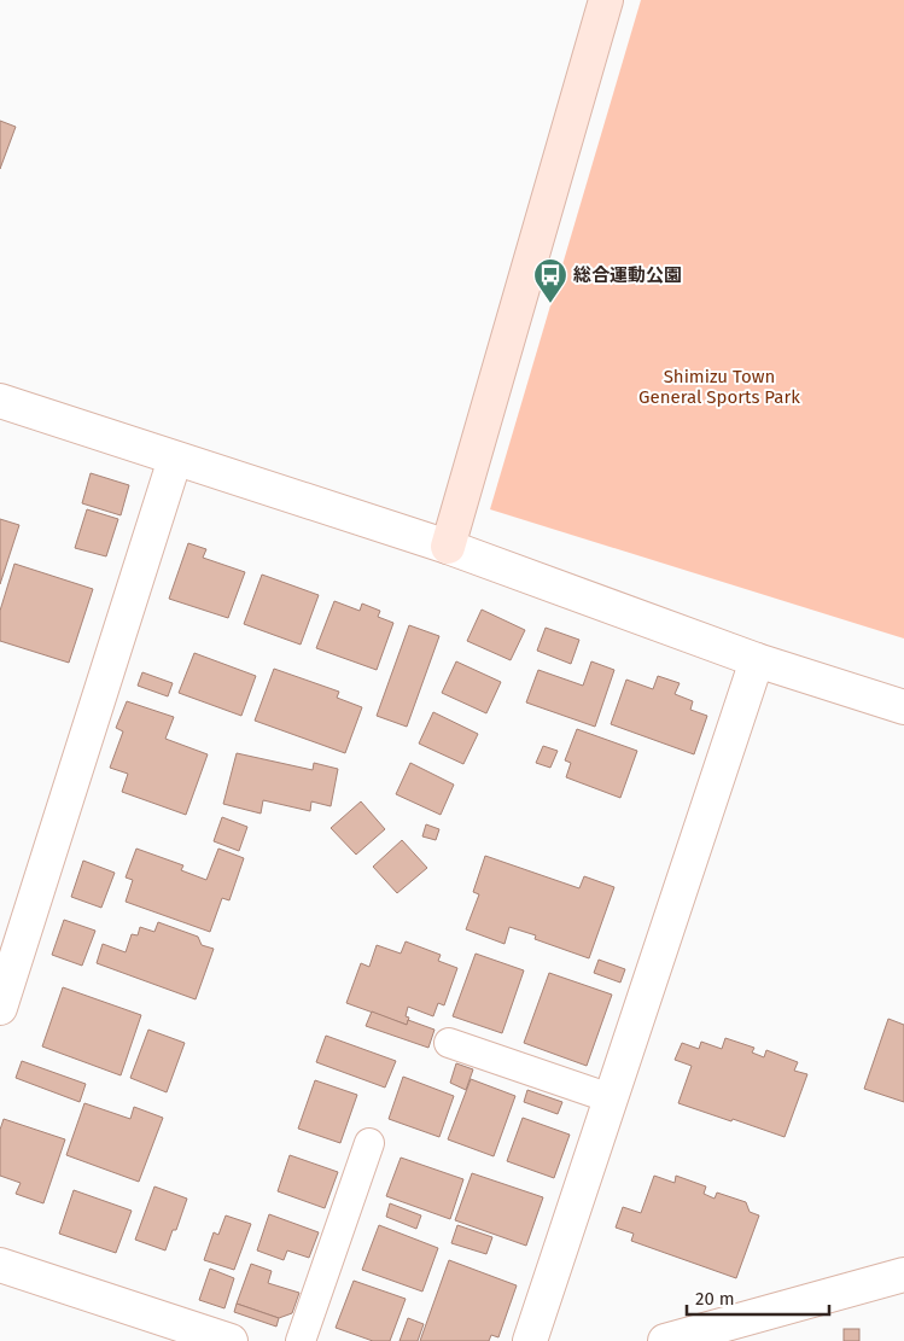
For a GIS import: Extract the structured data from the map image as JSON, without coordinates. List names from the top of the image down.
{
  "parks": ["Shimizu Town General Sports Park"],
  "places": {
    "bus stop": ["総合運動公園"]
  },
  "scale_bar": "20 m"
}
